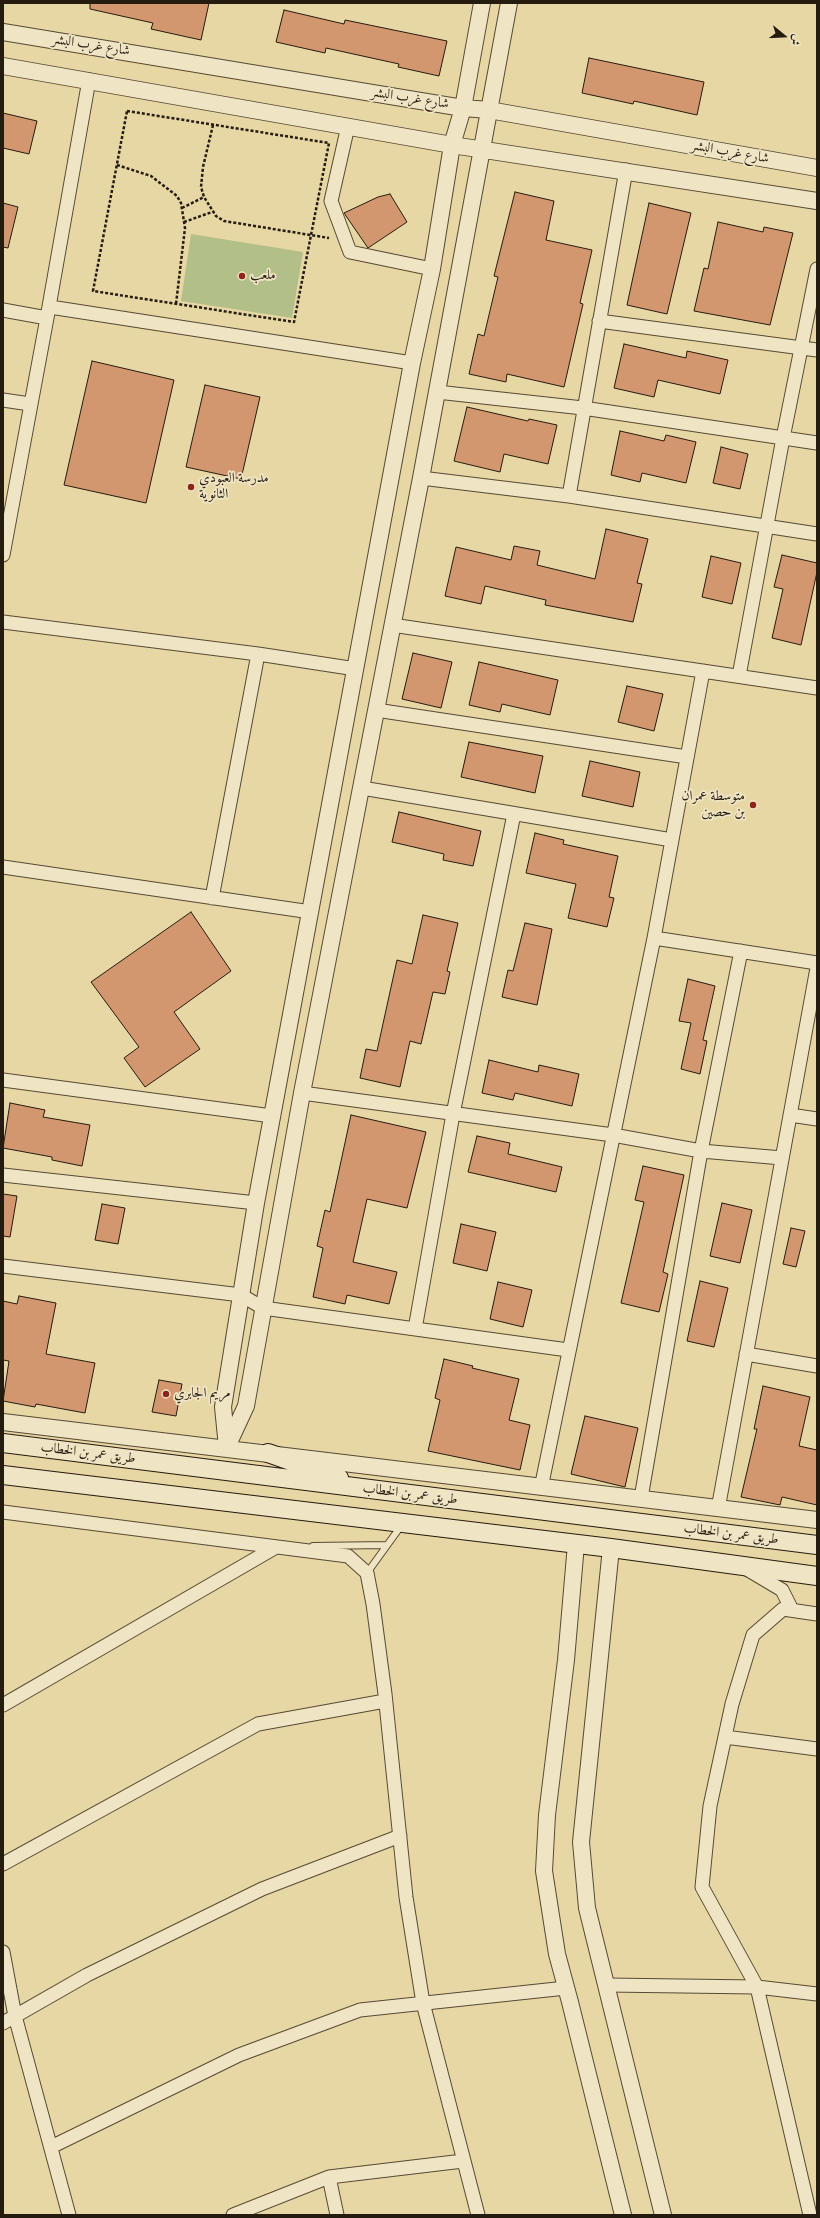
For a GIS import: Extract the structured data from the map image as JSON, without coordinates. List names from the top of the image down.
{
  "streets": {
    "main road": ["طريق عمر بن الخطاب"],
    "street": ["شارع غرب البشر"]
  },
  "places": [
    "ملعب",
    "مدرسة العبودي الثانوية",
    "متوسطة عمران بن حصين",
    "مريم الجابري"
  ],
  "north": "right"
}
